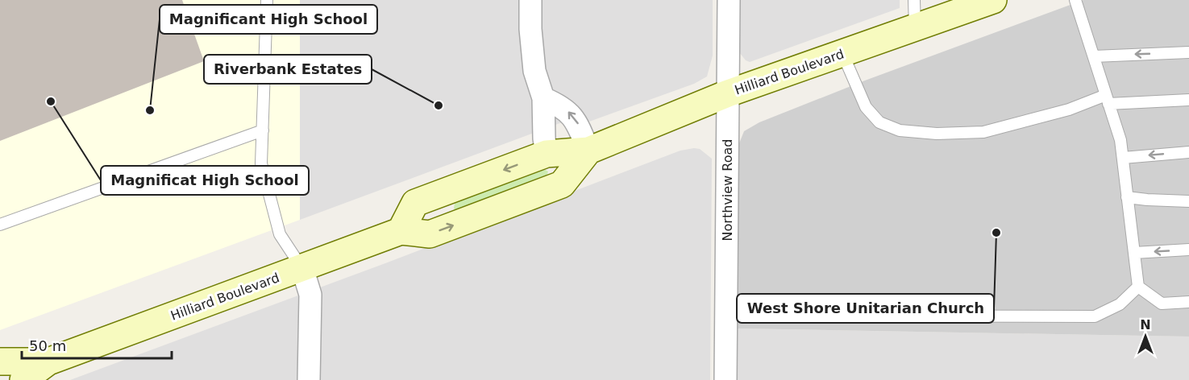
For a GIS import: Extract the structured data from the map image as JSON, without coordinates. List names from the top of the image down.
{
  "streets": {
    "main road": ["Hilliard Boulevard"],
    "street": ["Northview Road"]
  },
  "crossings": [
    ["Hilliard Boulevard", "Northview Road"]
  ],
  "places": [
    "Magnificat High School",
    "Riverbank Estates",
    "Magnificant High School",
    "West Shore Unitarian Church"
  ],
  "scale_bar": "50 m",
  "north": "top"
}
